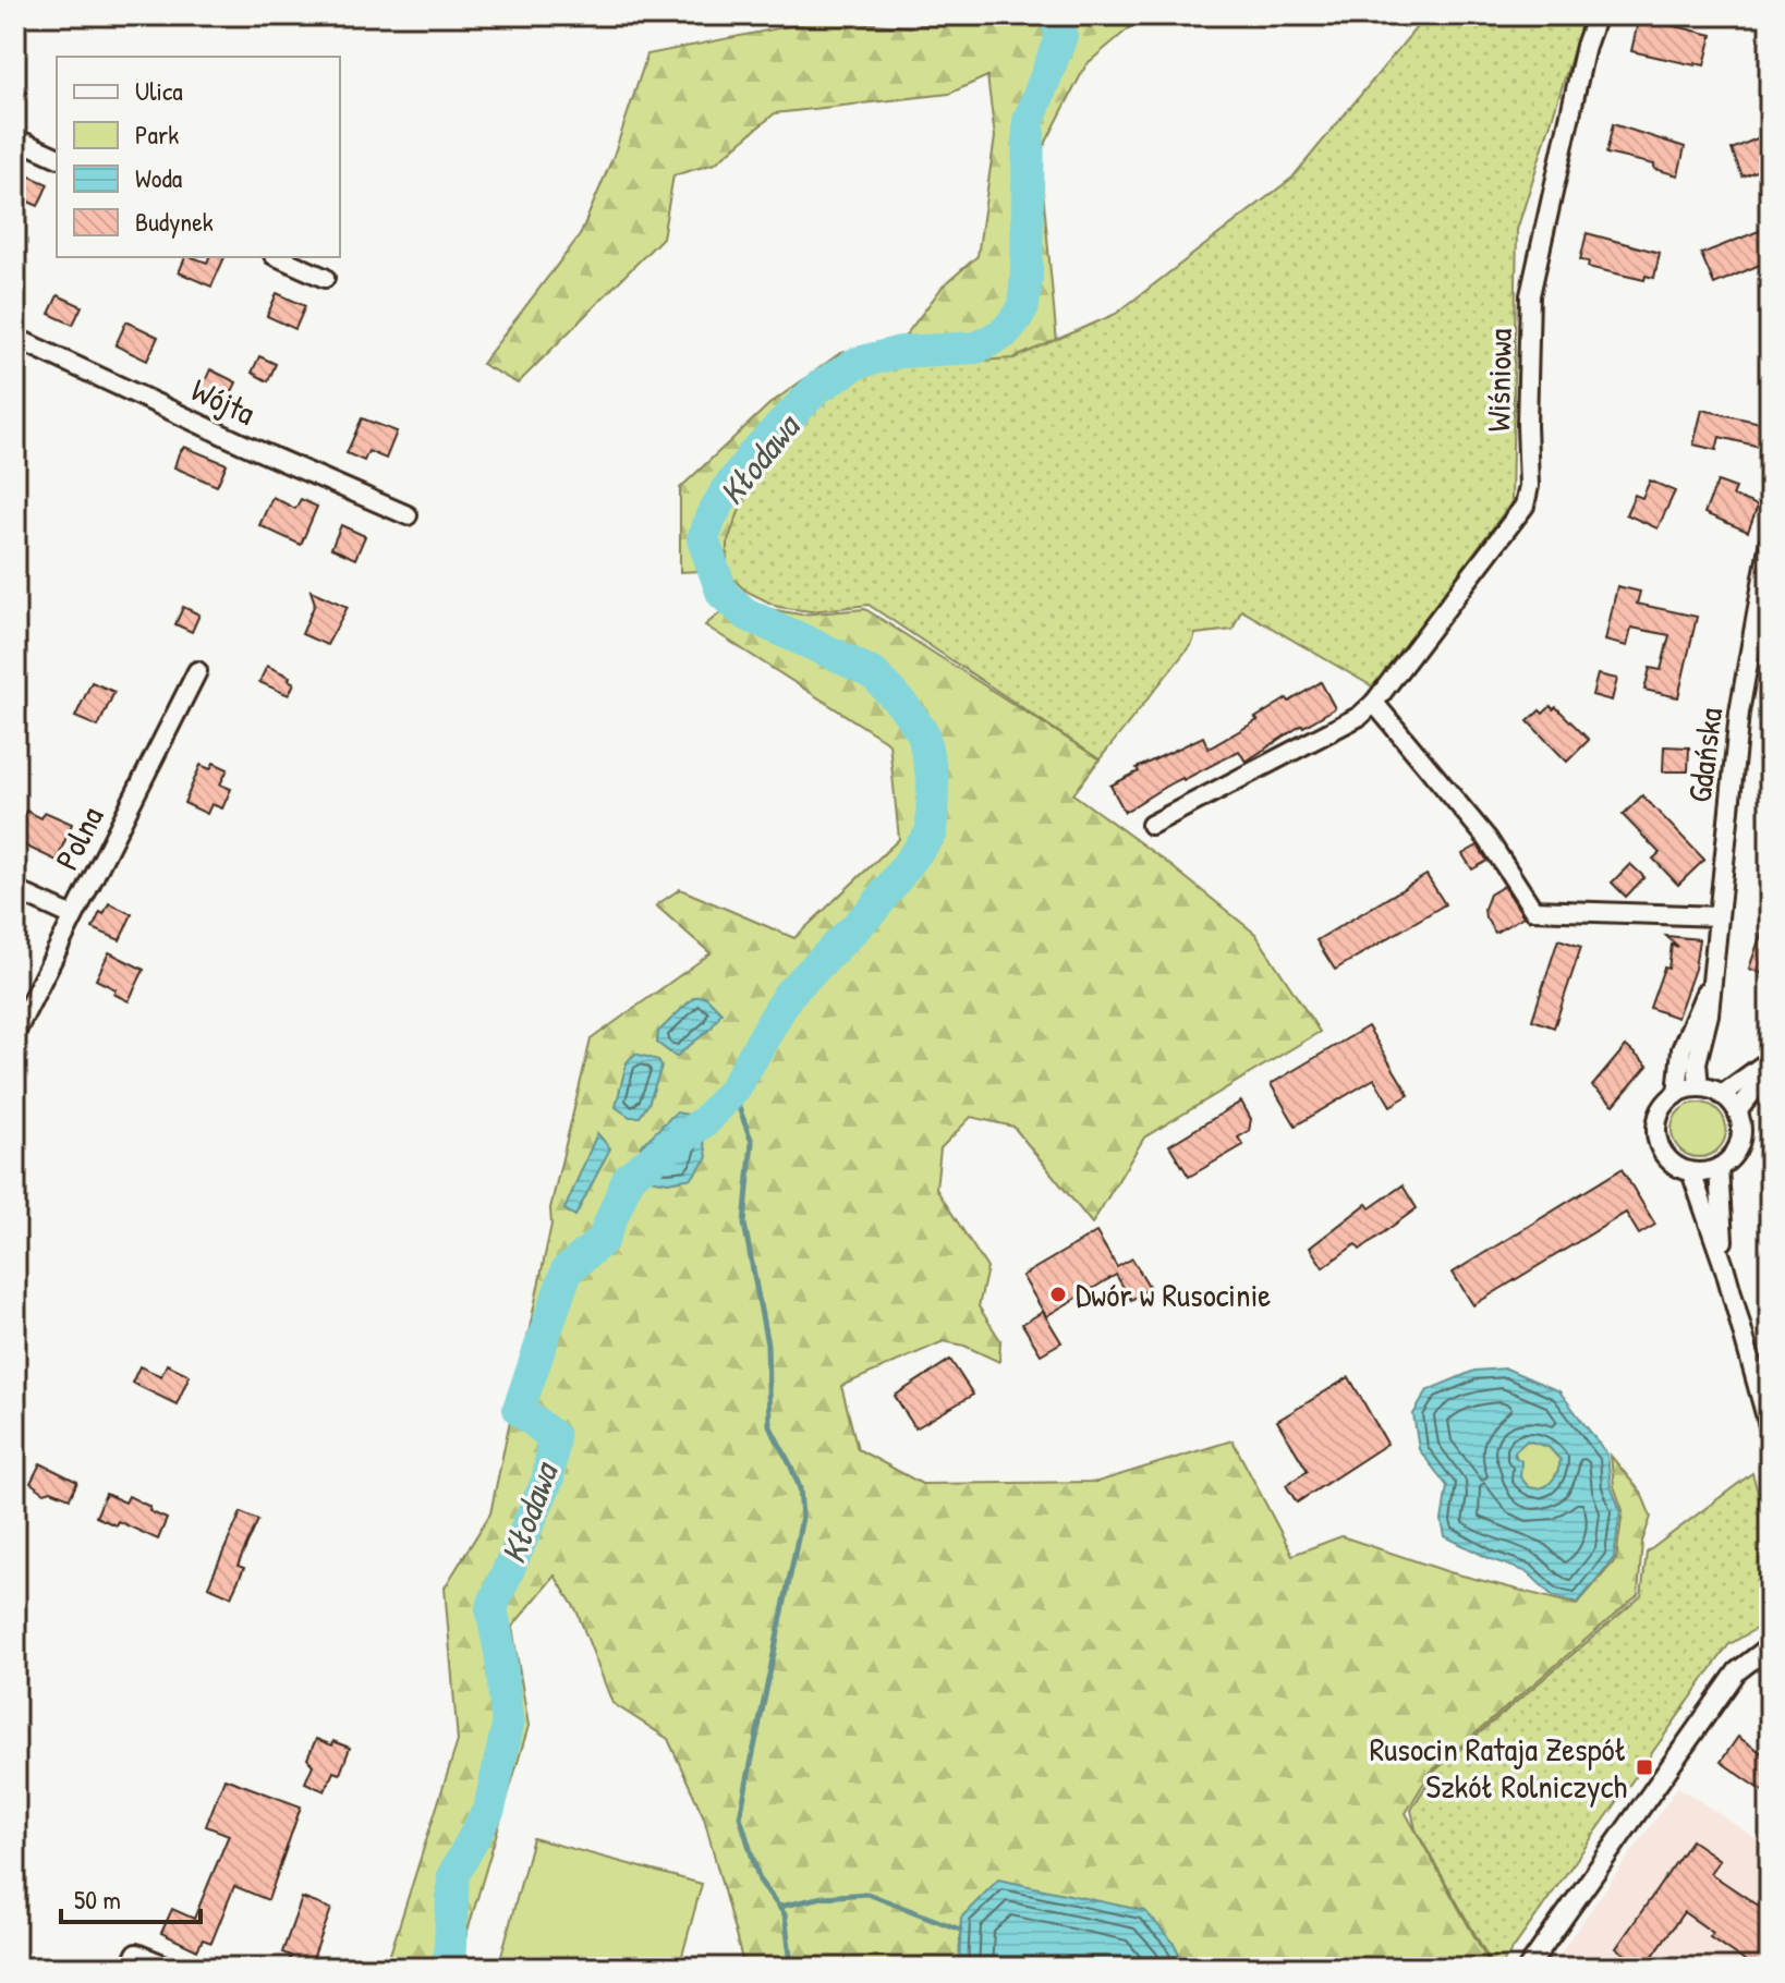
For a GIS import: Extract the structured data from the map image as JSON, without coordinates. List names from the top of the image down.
{
  "streets": {
    "street": [
      "Wiśniowa",
      "Wójta",
      "Gdańska",
      "Polna"
    ]
  },
  "water": ["Kłodawa"],
  "places": {
    "other": ["Dwór w Rusocinie"],
    "transit": ["Rusocin Rataja Zespół Szkół Rolniczych"]
  },
  "legend": [
    "Ulica",
    "Park",
    "Woda",
    "Budynek"
  ],
  "scale_bar": "50 m"
}
